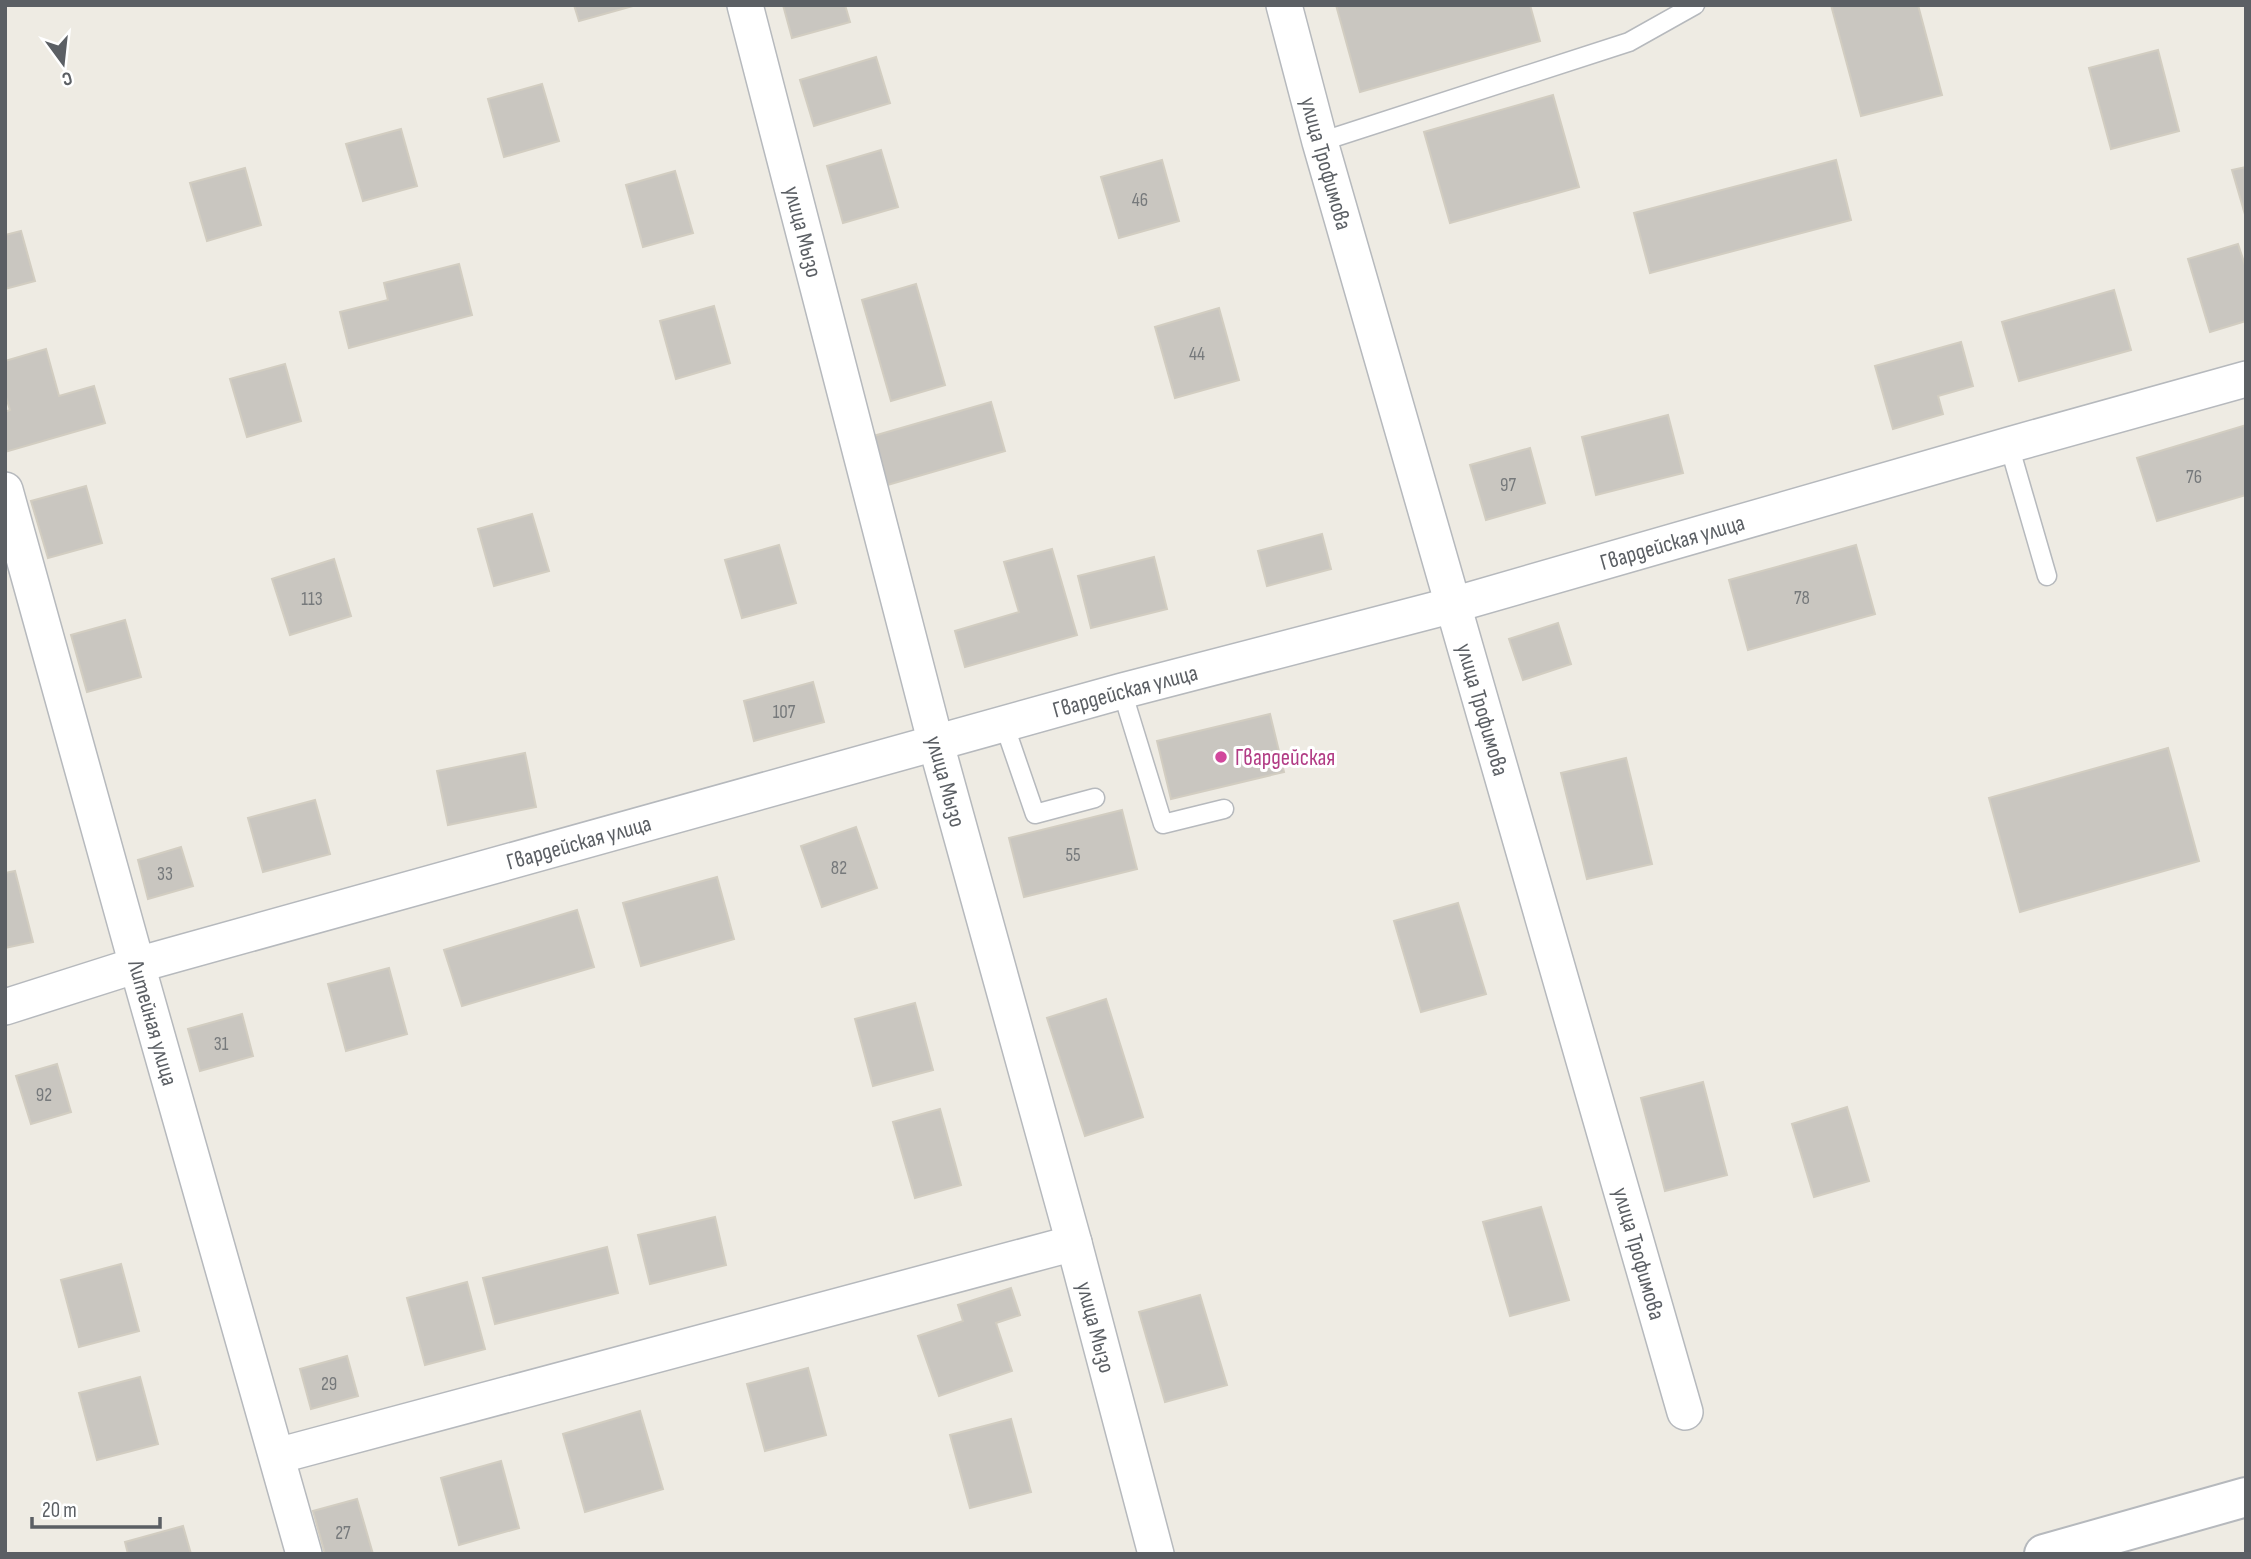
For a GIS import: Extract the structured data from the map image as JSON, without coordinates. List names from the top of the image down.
{
  "streets": {
    "street": [
      "улица Трофимова",
      "улица Мызо",
      "Гвардейская улица",
      "Литейная улица"
    ]
  },
  "crossings": [
    ["улица Трофимова", "Гвардейская улица"],
    ["улица Мызо", "Гвардейская улица"],
    ["Гвардейская улица", "Литейная улица"]
  ],
  "places": ["Гвардейская"],
  "house_numbers": [
    "46",
    "44",
    "76",
    "97",
    "78",
    "113",
    "107",
    "55",
    "82",
    "33",
    "31",
    "92",
    "29",
    "27"
  ],
  "scale_bar": "20 m",
  "north": "bottom"
}
